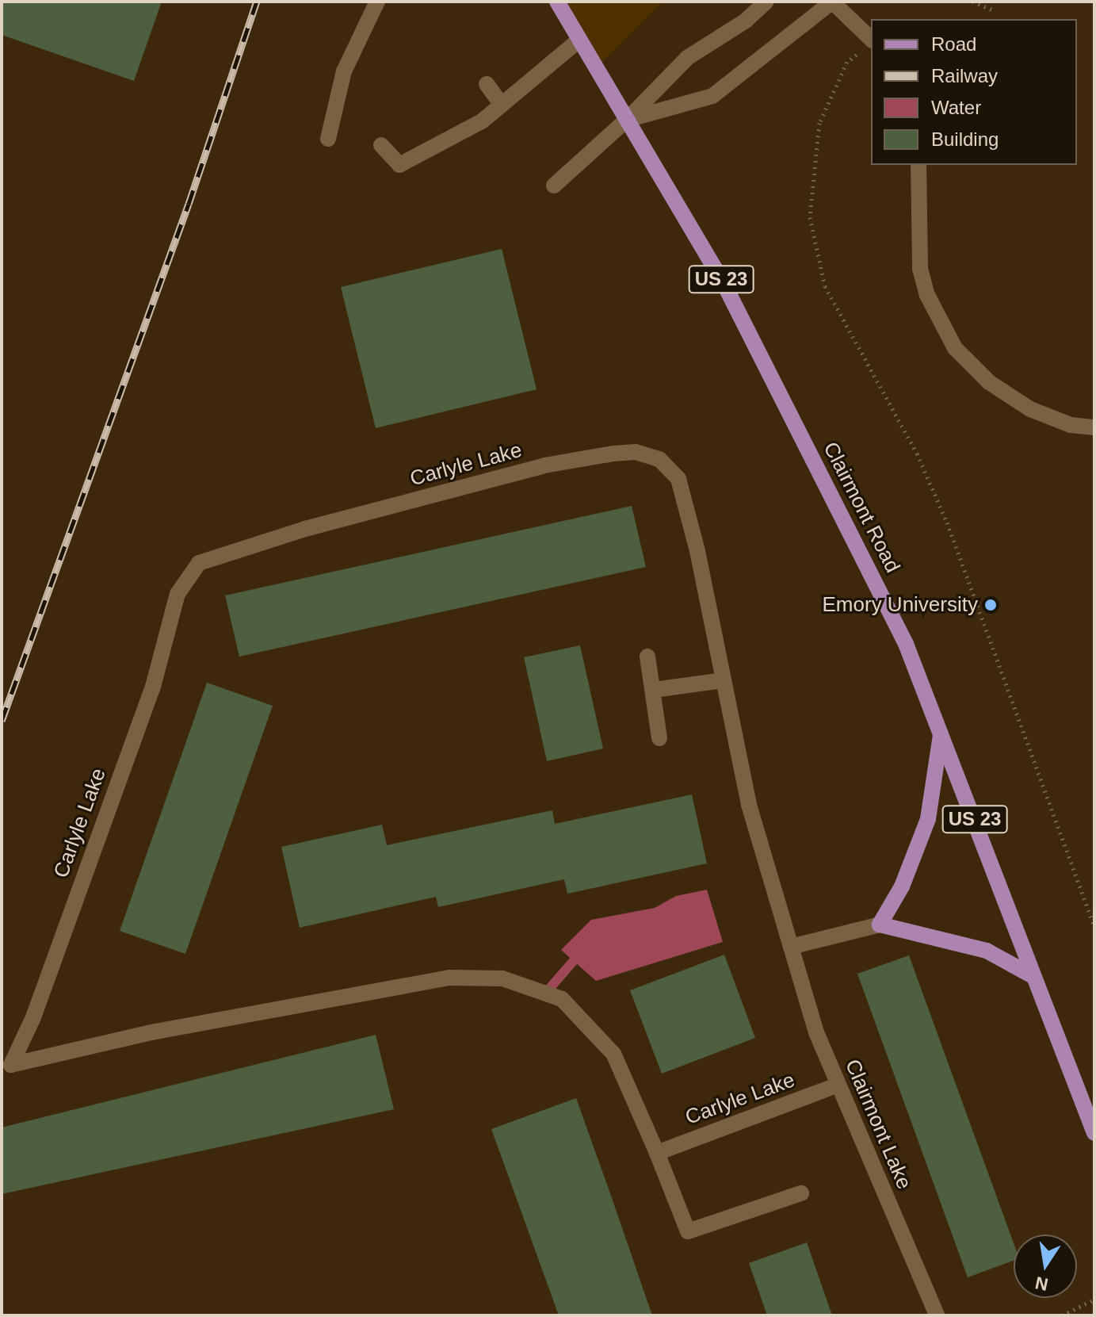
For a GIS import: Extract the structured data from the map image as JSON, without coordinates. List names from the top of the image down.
{
  "streets": {
    "main road": ["US 23", "Clairmont Road"],
    "street": ["Carlyle Lake", "Clairmont Lake"]
  },
  "crossings": [
    ["Carlyle Lake", "Clairmont Lake"]
  ],
  "places": ["Emory University"],
  "legend": [
    "Road",
    "Railway",
    "Water",
    "Building"
  ],
  "north": "bottom"
}
